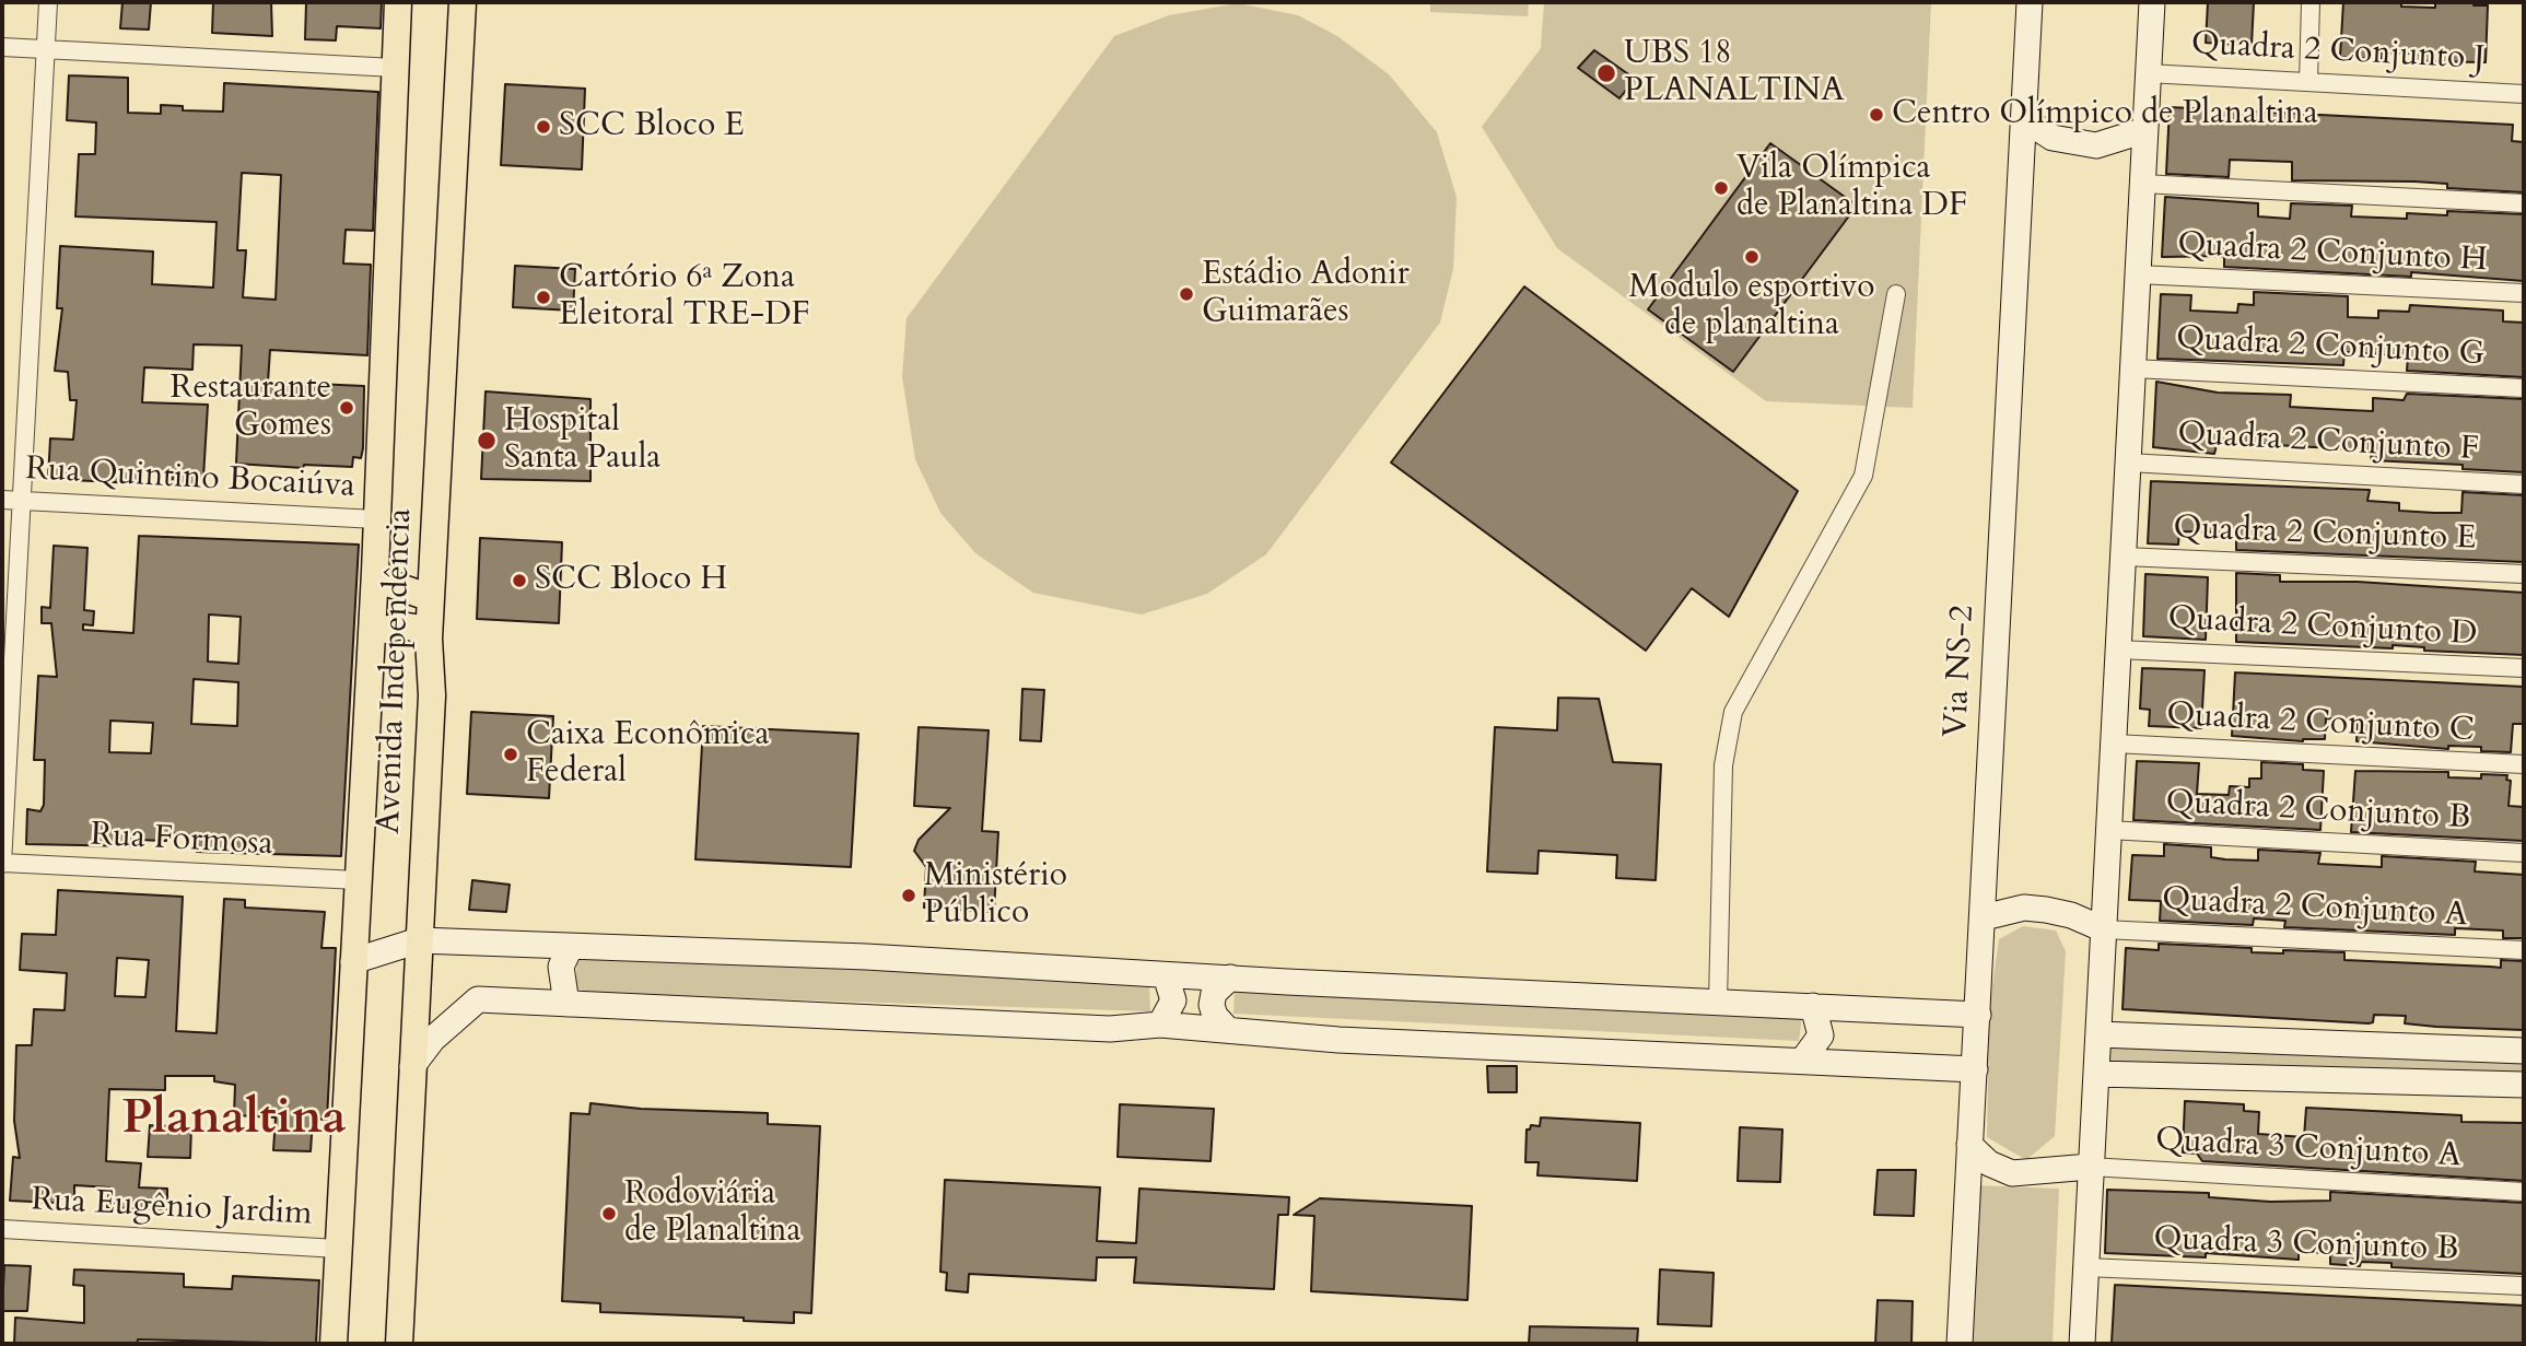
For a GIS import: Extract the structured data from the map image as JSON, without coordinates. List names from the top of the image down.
{
  "streets": {
    "main road": ["Avenida Independência"],
    "street": [
      "Quadra 2 Conjunto J",
      "Quadra 2 Conjunto H",
      "Quadra 2 Conjunto G",
      "Quadra 2 Conjunto F",
      "Rua Quintino Bocaiúva",
      "Quadra 2 Conjunto E",
      "Quadra 2 Conjunto D",
      "Via NS-2",
      "Quadra 2 Conjunto C",
      "Quadra 2 Conjunto B",
      "Rua Formosa",
      "Quadra 2 Conjunto A",
      "Quadra 3 Conjunto A",
      "Rua Eugênio Jardim",
      "Quadra 3 Conjunto B"
    ]
  },
  "crossings": [
    ["Rua Quintino Bocaiúva", "Avenida Independência"],
    ["Avenida Independência", "Rua Formosa"],
    ["Avenida Independência", "Rua Eugênio Jardim"]
  ],
  "districts": ["Planaltina"],
  "places": [
    "UBS 18 PLANALTINA",
    "Centro Olímpico de Planaltina",
    "SCC Bloco E",
    "Vila Olímpica de Planaltina DF",
    "Modulo esportivo de planaltina",
    "Estádio Adonir Guimarães",
    "Cartório 6ª Zona Eleitoral TRE-DF",
    "Restaurante Gomes",
    "Hospital Santa Paula",
    "SCC Bloco H",
    "Caixa Econômica Federal",
    "Ministério Público",
    "Rodoviária de Planaltina"
  ]
}
